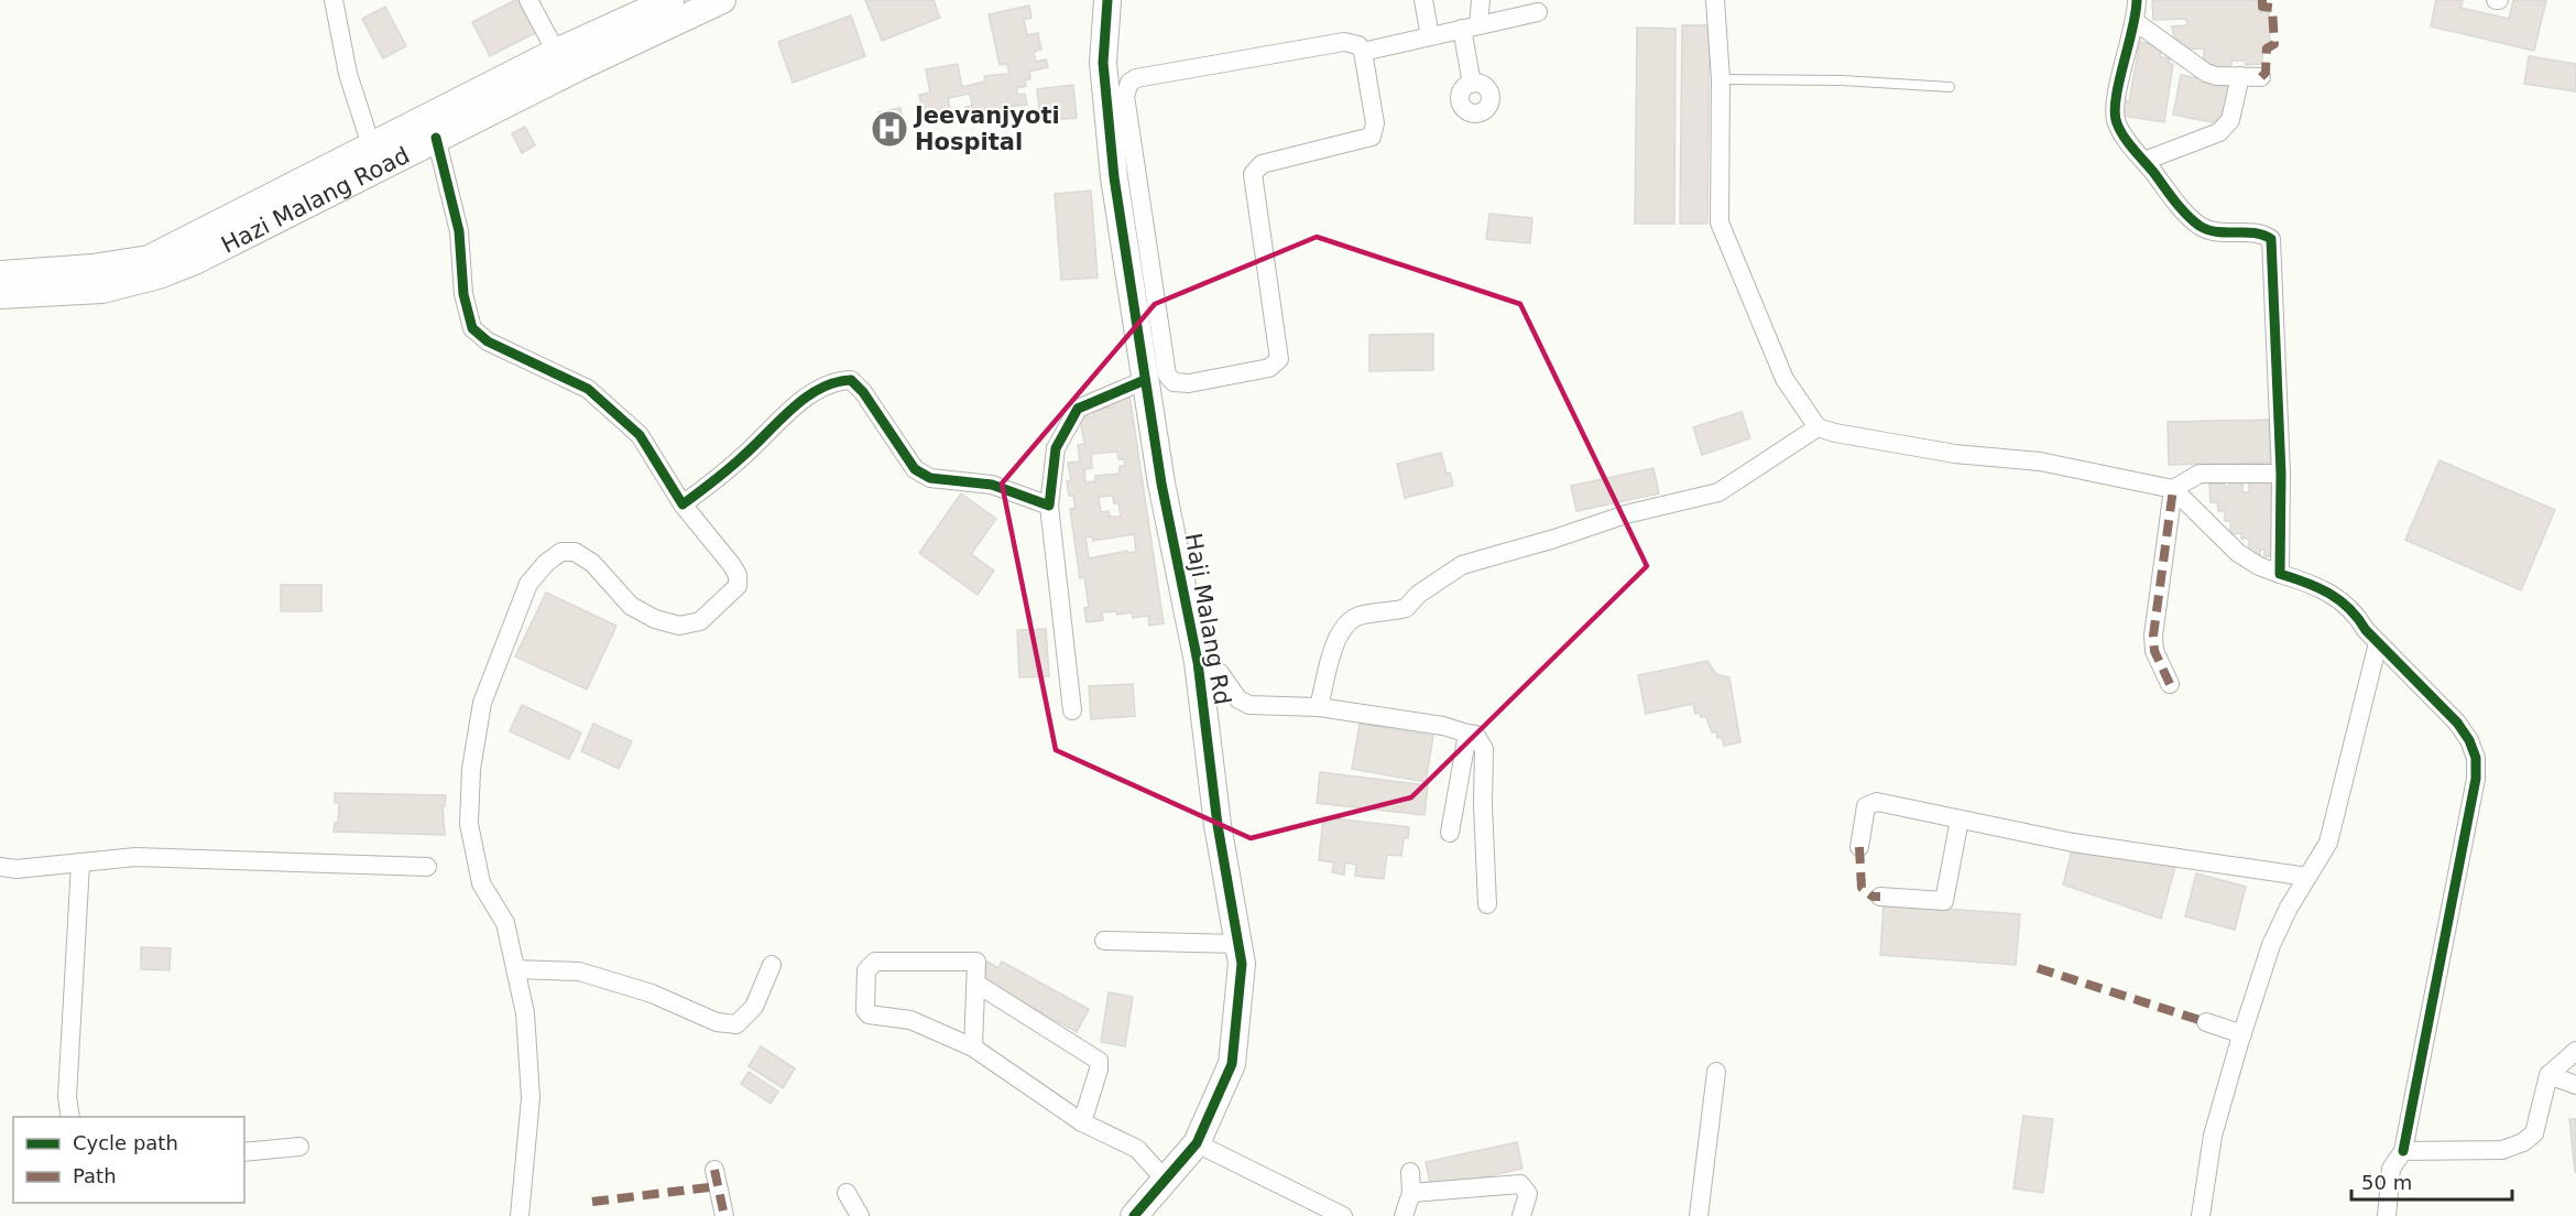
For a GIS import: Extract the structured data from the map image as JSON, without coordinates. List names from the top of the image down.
{
  "streets": {
    "main road": ["Hazi Malang Road", "Haji Malang Rd"]
  },
  "places": {
    "hospital": ["Jeevanjyoti Hospital"]
  },
  "legend": ["Cycle path", "Path"],
  "scale_bar": "50 m"
}
